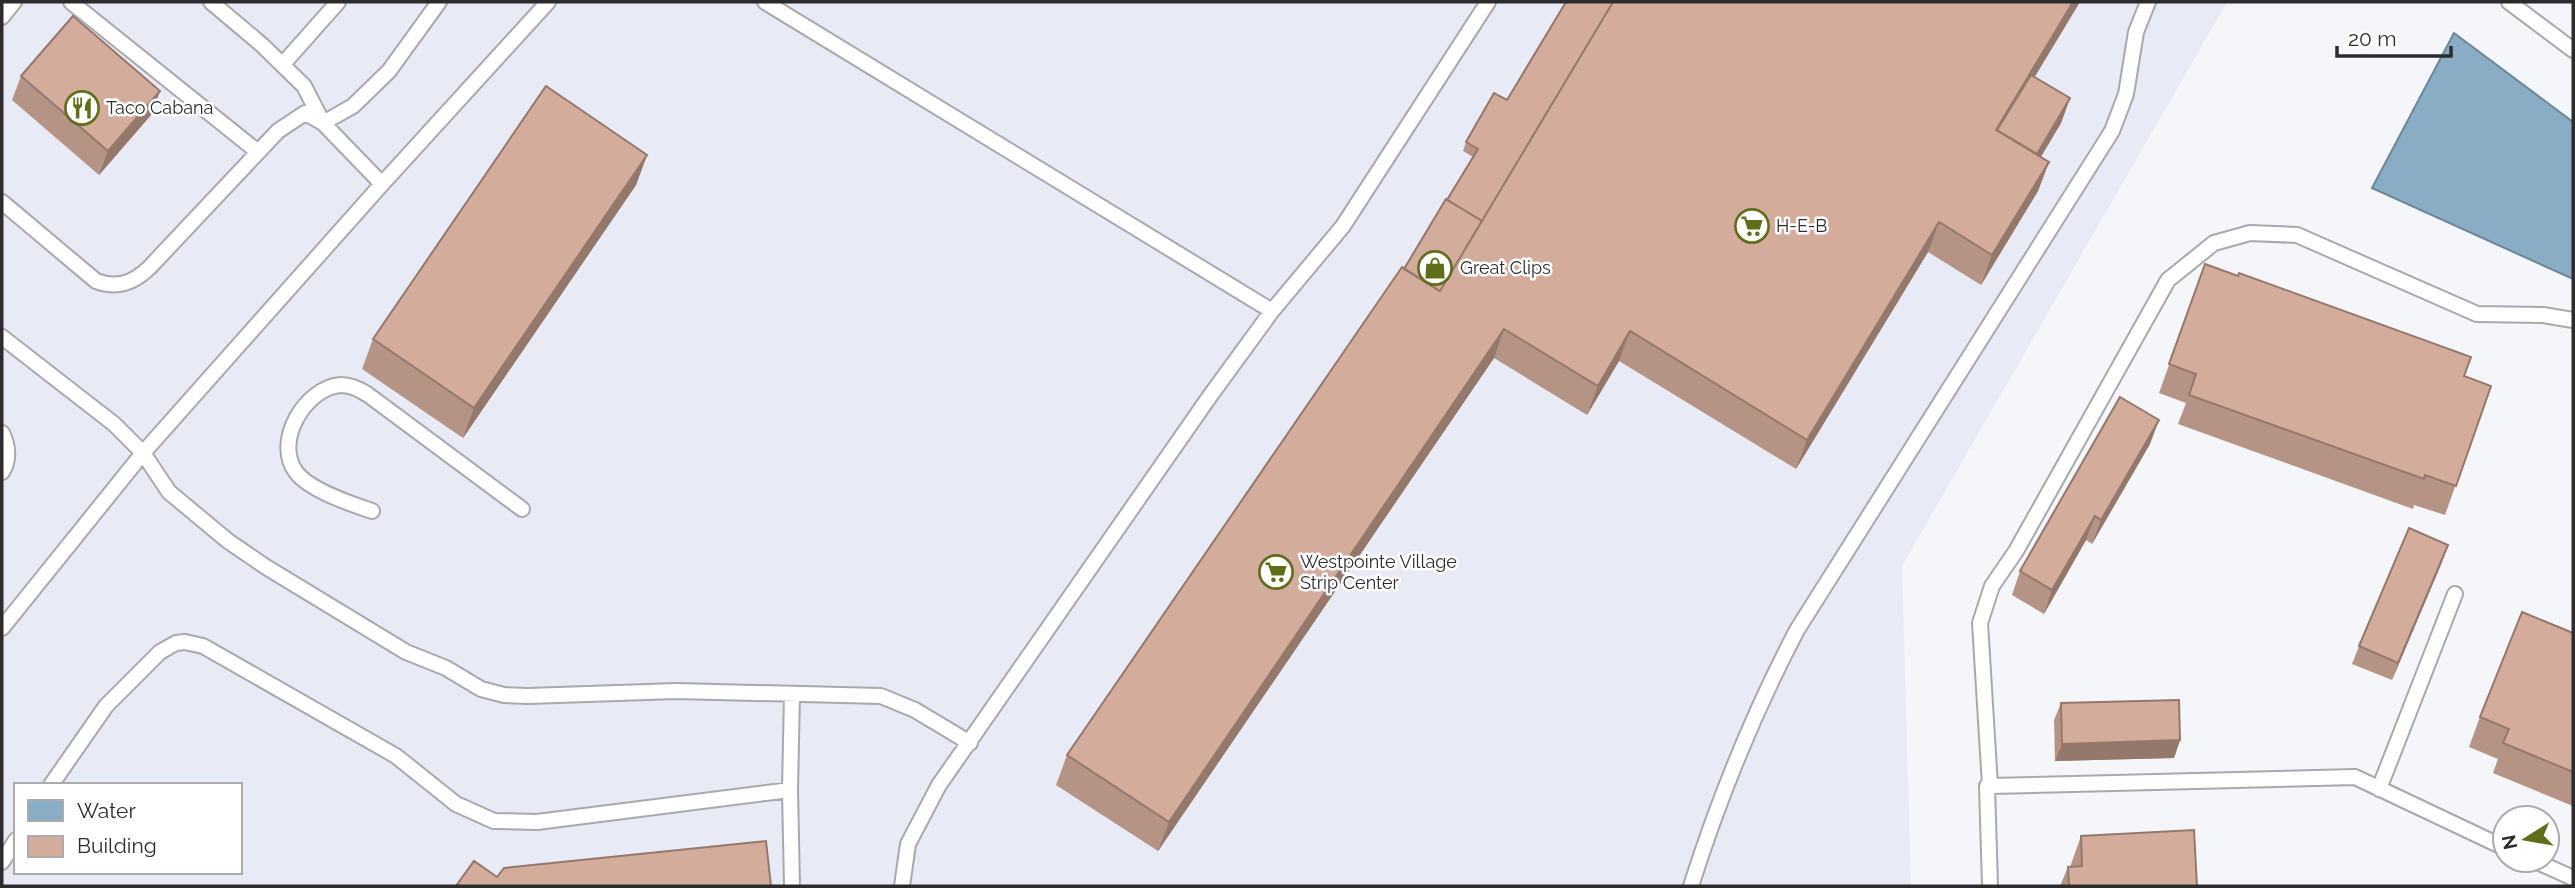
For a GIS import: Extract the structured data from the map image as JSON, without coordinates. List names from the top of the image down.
{
  "places": {
    "restaurant": ["Taco Cabana"],
    "supermarket": ["H-E-B", "Westpointe Village Strip Center"],
    "shop": ["Great Clips"]
  },
  "legend": ["Water", "Building"],
  "scale_bar": "20 m",
  "north": "left"
}
